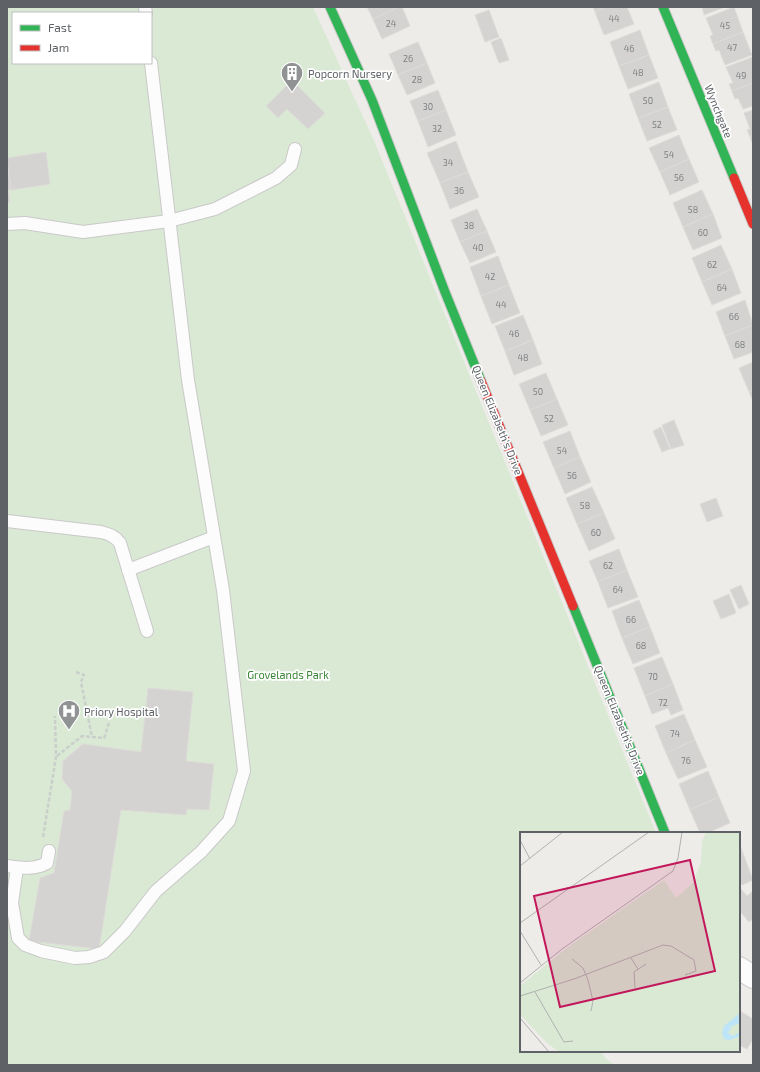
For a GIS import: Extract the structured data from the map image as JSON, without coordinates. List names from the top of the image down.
{
  "streets": {
    "street": ["Wynchgate", "Queen Elizabeth's Drive"]
  },
  "parks": ["Grovelands Park"],
  "places": {
    "building": ["Popcorn Nursery"],
    "hospital": ["Priory Hospital"]
  },
  "house_numbers": [
    "44",
    "24",
    "45",
    "47",
    "46",
    "26",
    "48",
    "49",
    "28",
    "50",
    "30",
    "52",
    "32",
    "54",
    "34",
    "56",
    "36",
    "58",
    "38",
    "60",
    "40",
    "62",
    "42",
    "64",
    "44",
    "66",
    "46",
    "68",
    "48",
    "50",
    "52",
    "54",
    "56",
    "58",
    "60",
    "62",
    "64",
    "66",
    "68",
    "70",
    "72",
    "74",
    "76"
  ],
  "legend": ["Fast", "Jam"]
}
